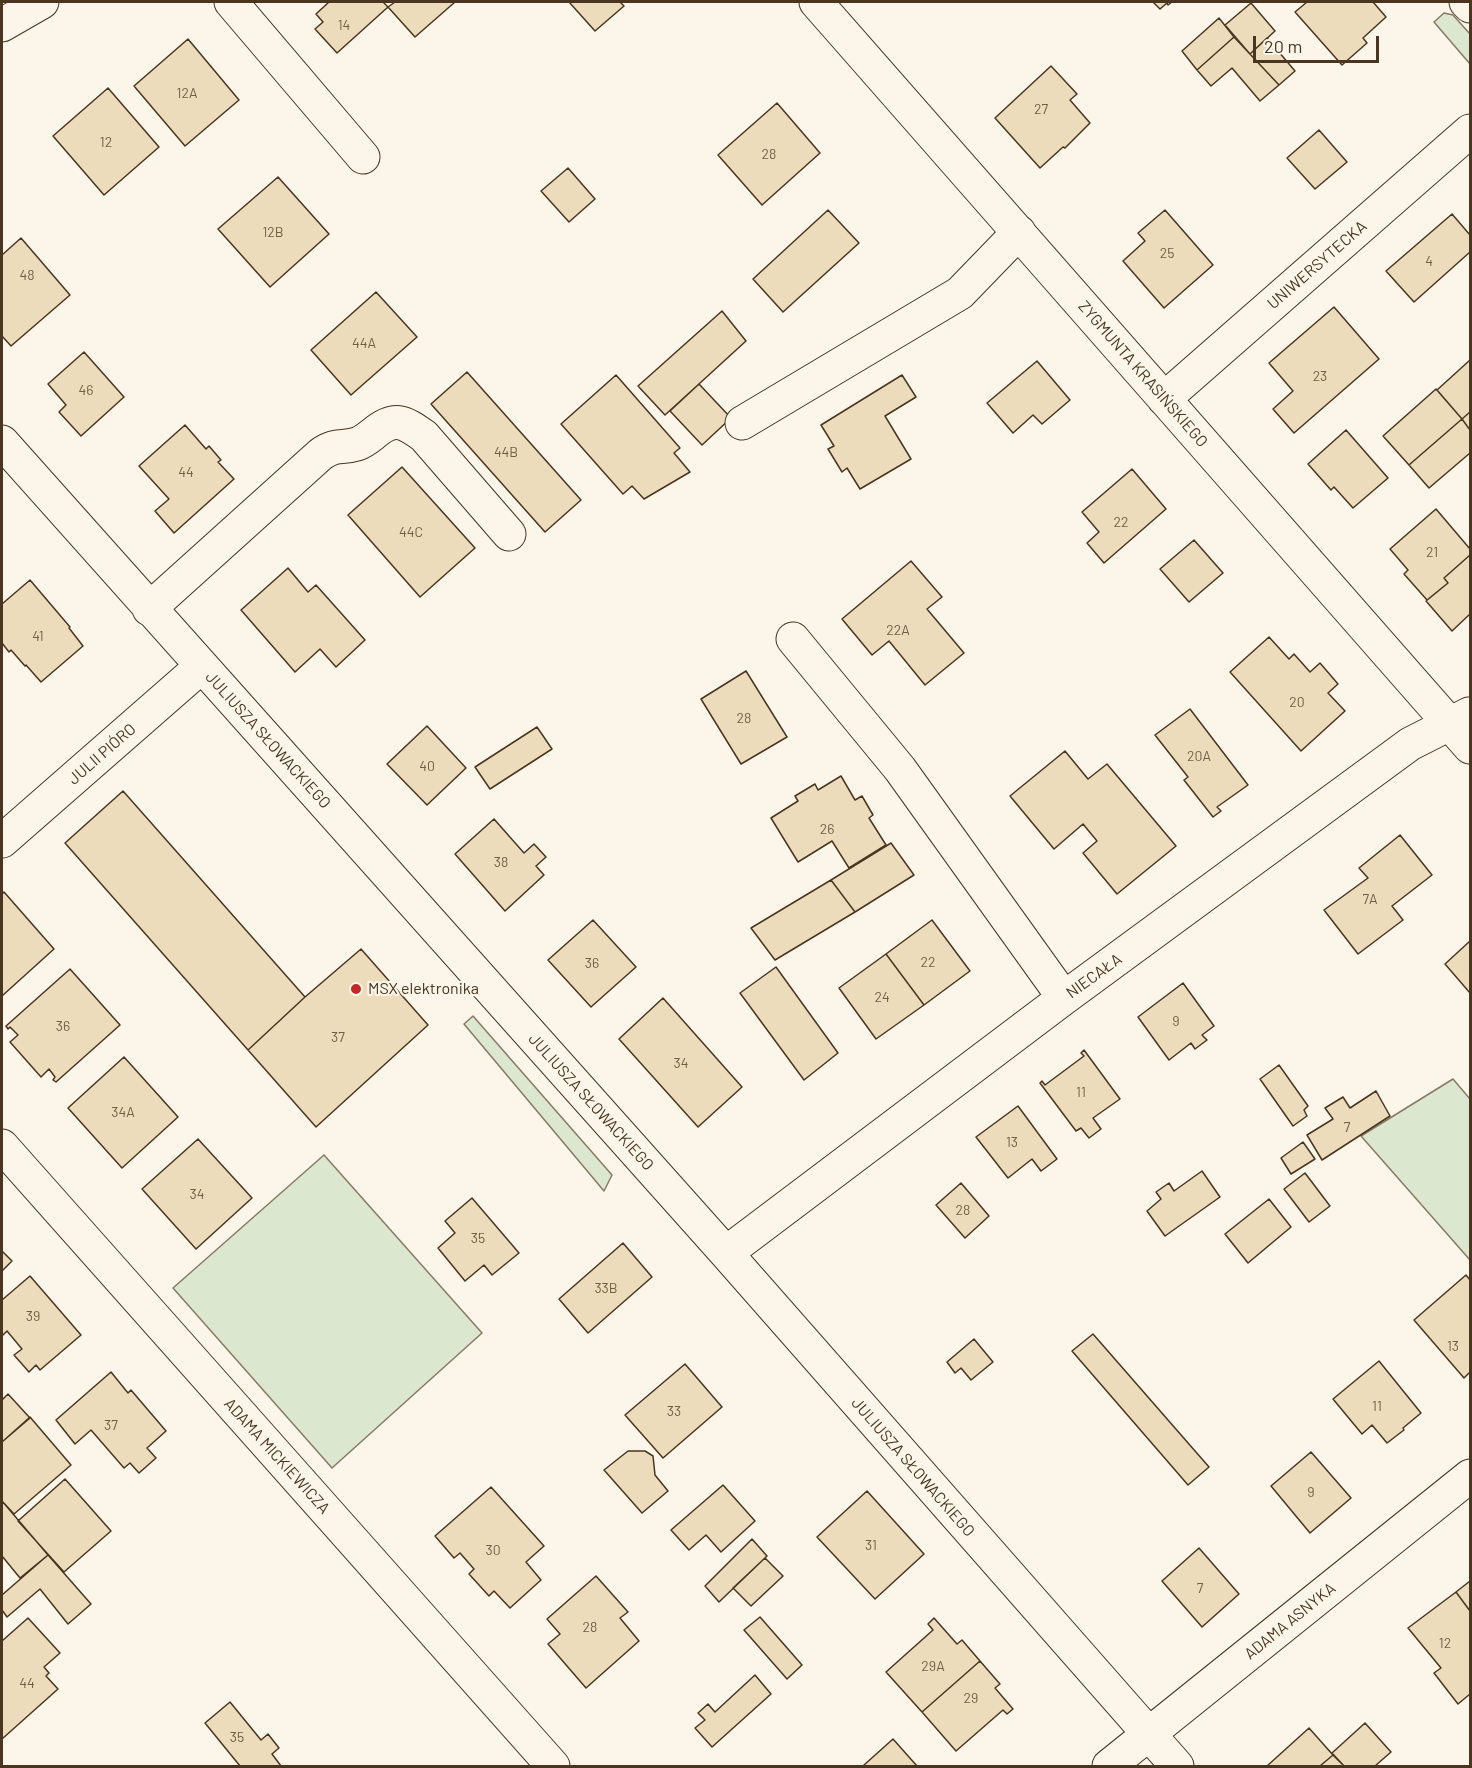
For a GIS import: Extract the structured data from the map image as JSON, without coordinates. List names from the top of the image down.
{
  "streets": {
    "street": [
      "UNIWERSYTECKA",
      "ZYGMUNTA KRASIŃSKIEGO",
      "JULIUSZA SŁOWACKIEGO",
      "JULII PIÓRO",
      "NIECAŁA",
      "ADAMA MICKIEWICZA",
      "ADAMA ASNYKA"
    ]
  },
  "crossings": [
    ["UNIWERSYTECKA", "ZYGMUNTA KRASIŃSKIEGO"],
    ["ZYGMUNTA KRASIŃSKIEGO", "NIECAŁA"],
    ["JULIUSZA SŁOWACKIEGO", "JULII PIÓRO"],
    ["JULIUSZA SŁOWACKIEGO", "NIECAŁA"],
    ["JULIUSZA SŁOWACKIEGO", "ADAMA ASNYKA"]
  ],
  "places": ["MSX elektronika"],
  "house_numbers": [
    "14",
    "12A",
    "27",
    "12",
    "28",
    "12B",
    "25",
    "4",
    "48",
    "44A",
    "23",
    "46",
    "44B",
    "44",
    "22",
    "44C",
    "21",
    "22A",
    "41",
    "20",
    "28",
    "20A",
    "40",
    "26",
    "38",
    "7A",
    "22",
    "36",
    "24",
    "9",
    "36",
    "37",
    "34",
    "11",
    "34A",
    "7",
    "13",
    "34",
    "28",
    "35",
    "33B",
    "39",
    "13",
    "11",
    "33",
    "37",
    "9",
    "31",
    "30",
    "7",
    "28",
    "12",
    "29A",
    "44",
    "29",
    "35"
  ],
  "scale_bar": "20 m"
}
